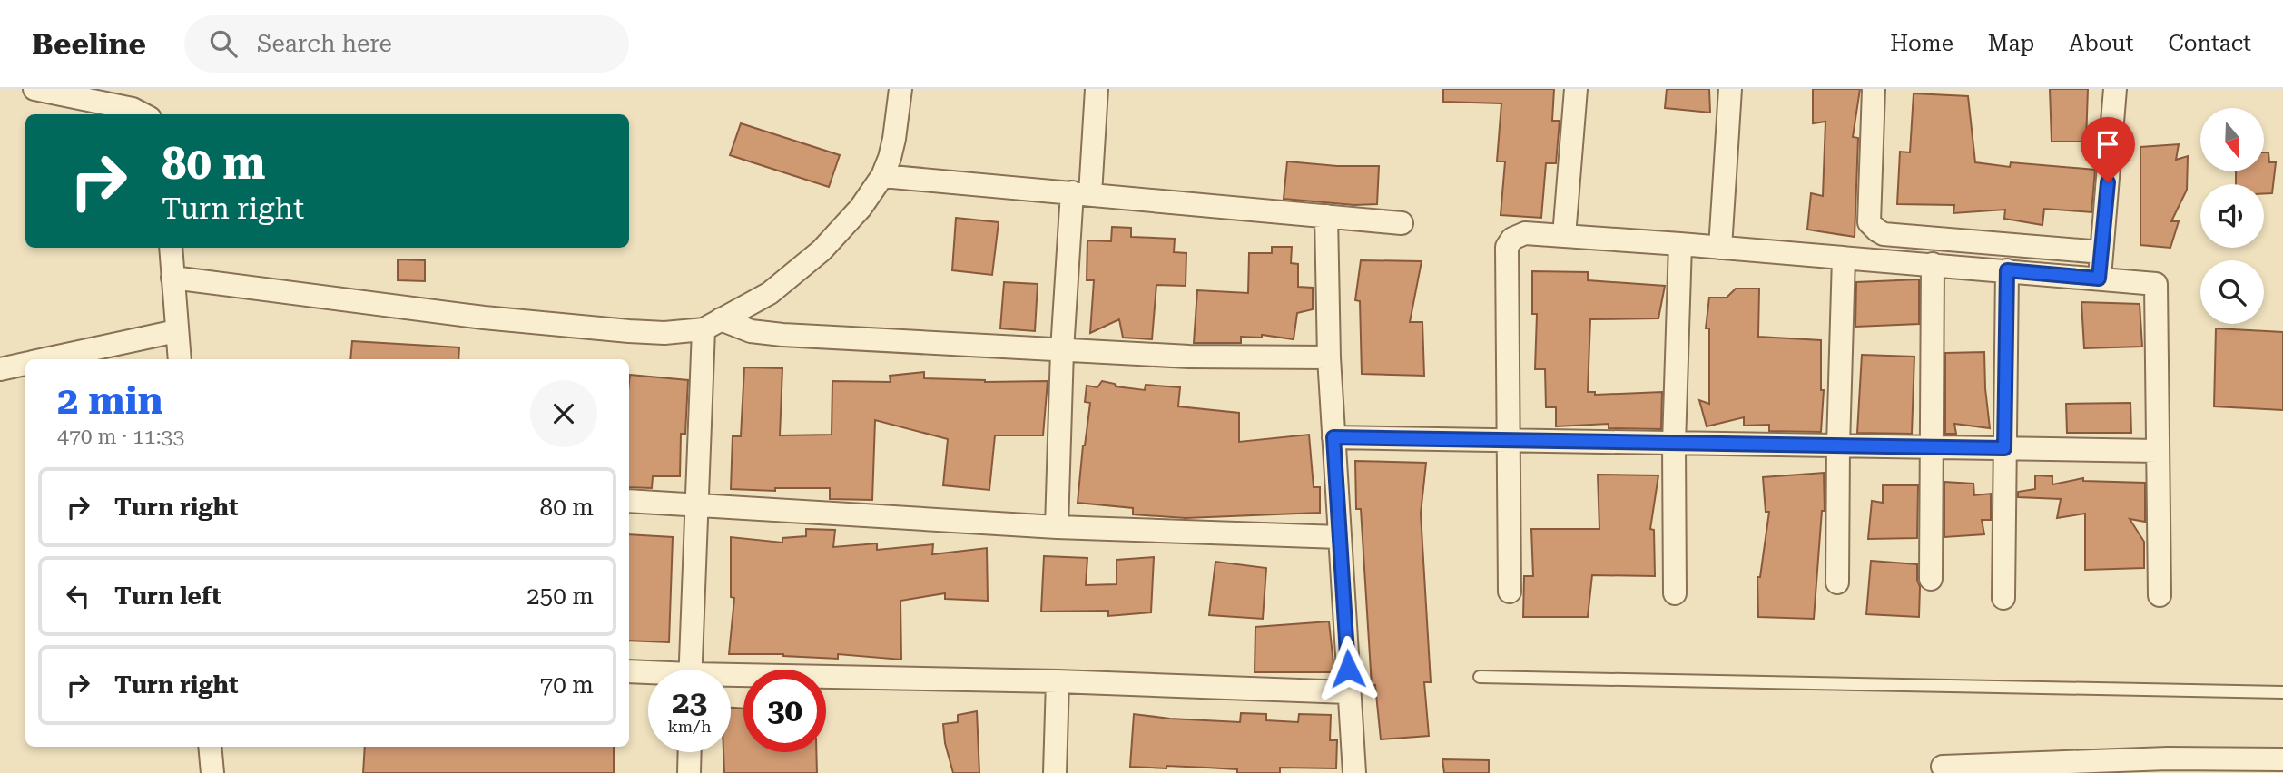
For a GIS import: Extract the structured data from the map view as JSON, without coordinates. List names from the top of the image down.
{
  "north": "bottom",
  "page": {
    "header": "Beeline",
    "search": "Search here",
    "nav": [
      "Home",
      "Map",
      "About",
      "Contact"
    ],
    "turn": ["80 m", "Turn right"],
    "heading": ["2 min", "470 m · 11:33"],
    "list": [
      {
        "name": "Turn right",
        "value": "80 m"
      },
      {
        "name": "Turn left",
        "value": "250 m"
      },
      {
        "name": "Turn right",
        "value": "70 m"
      }
    ],
    "speed": "23 km/h",
    "limit": "30"
  }
}
